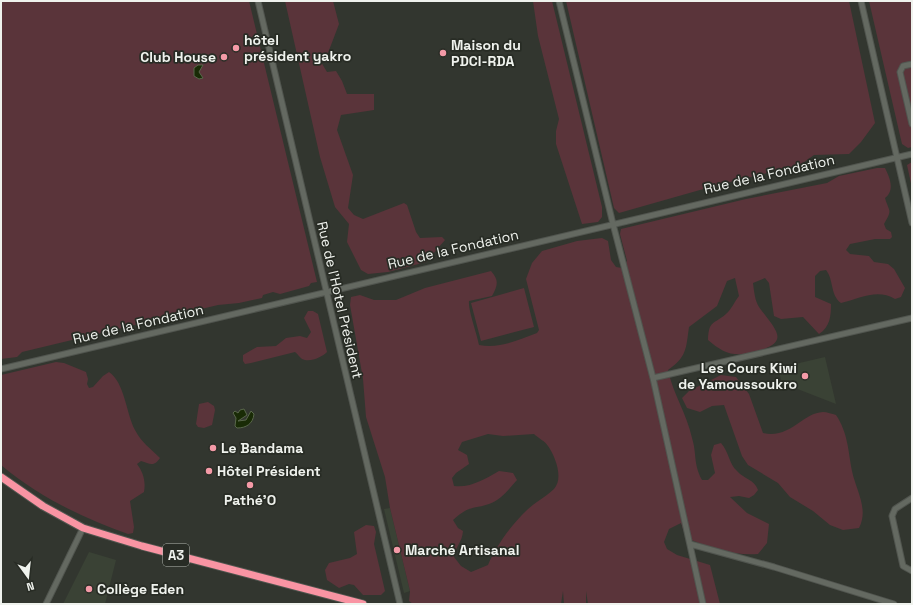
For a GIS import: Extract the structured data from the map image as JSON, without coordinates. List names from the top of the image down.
{
  "streets": {
    "highway": ["A3"],
    "street": ["Rue de la Fondation", "Rue de l'Hotel Président"]
  },
  "crossings": [
    ["Rue de la Fondation", "Rue de l'Hotel Président"]
  ],
  "places": [
    "hôtel président yakro",
    "Maison du PDCI-RDA",
    "Club House",
    "Les Cours Kiwi de Yamoussoukro",
    "Le Bandama",
    "Hôtel Président",
    "Pathé'O",
    "Marché Artisanal",
    "Collège Eden"
  ],
  "north": "bottom"
}
